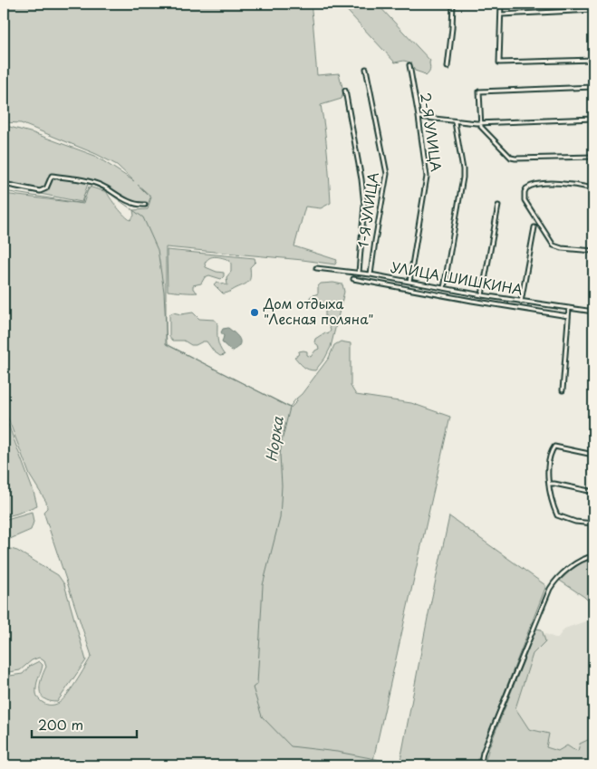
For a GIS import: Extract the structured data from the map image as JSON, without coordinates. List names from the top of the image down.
{
  "streets": {
    "street": ["2-Я УЛИЦА", "1-Я УЛИЦА", "УЛИЦА ШИШКИНА"]
  },
  "crossings": [
    ["2-Я УЛИЦА", "УЛИЦА ШИШКИНА"],
    ["1-Я УЛИЦА", "УЛИЦА ШИШКИНА"]
  ],
  "water": ["Норка"],
  "places": ["Дом отдыха \"Лесная поляна\""],
  "scale_bar": "200 m"
}
